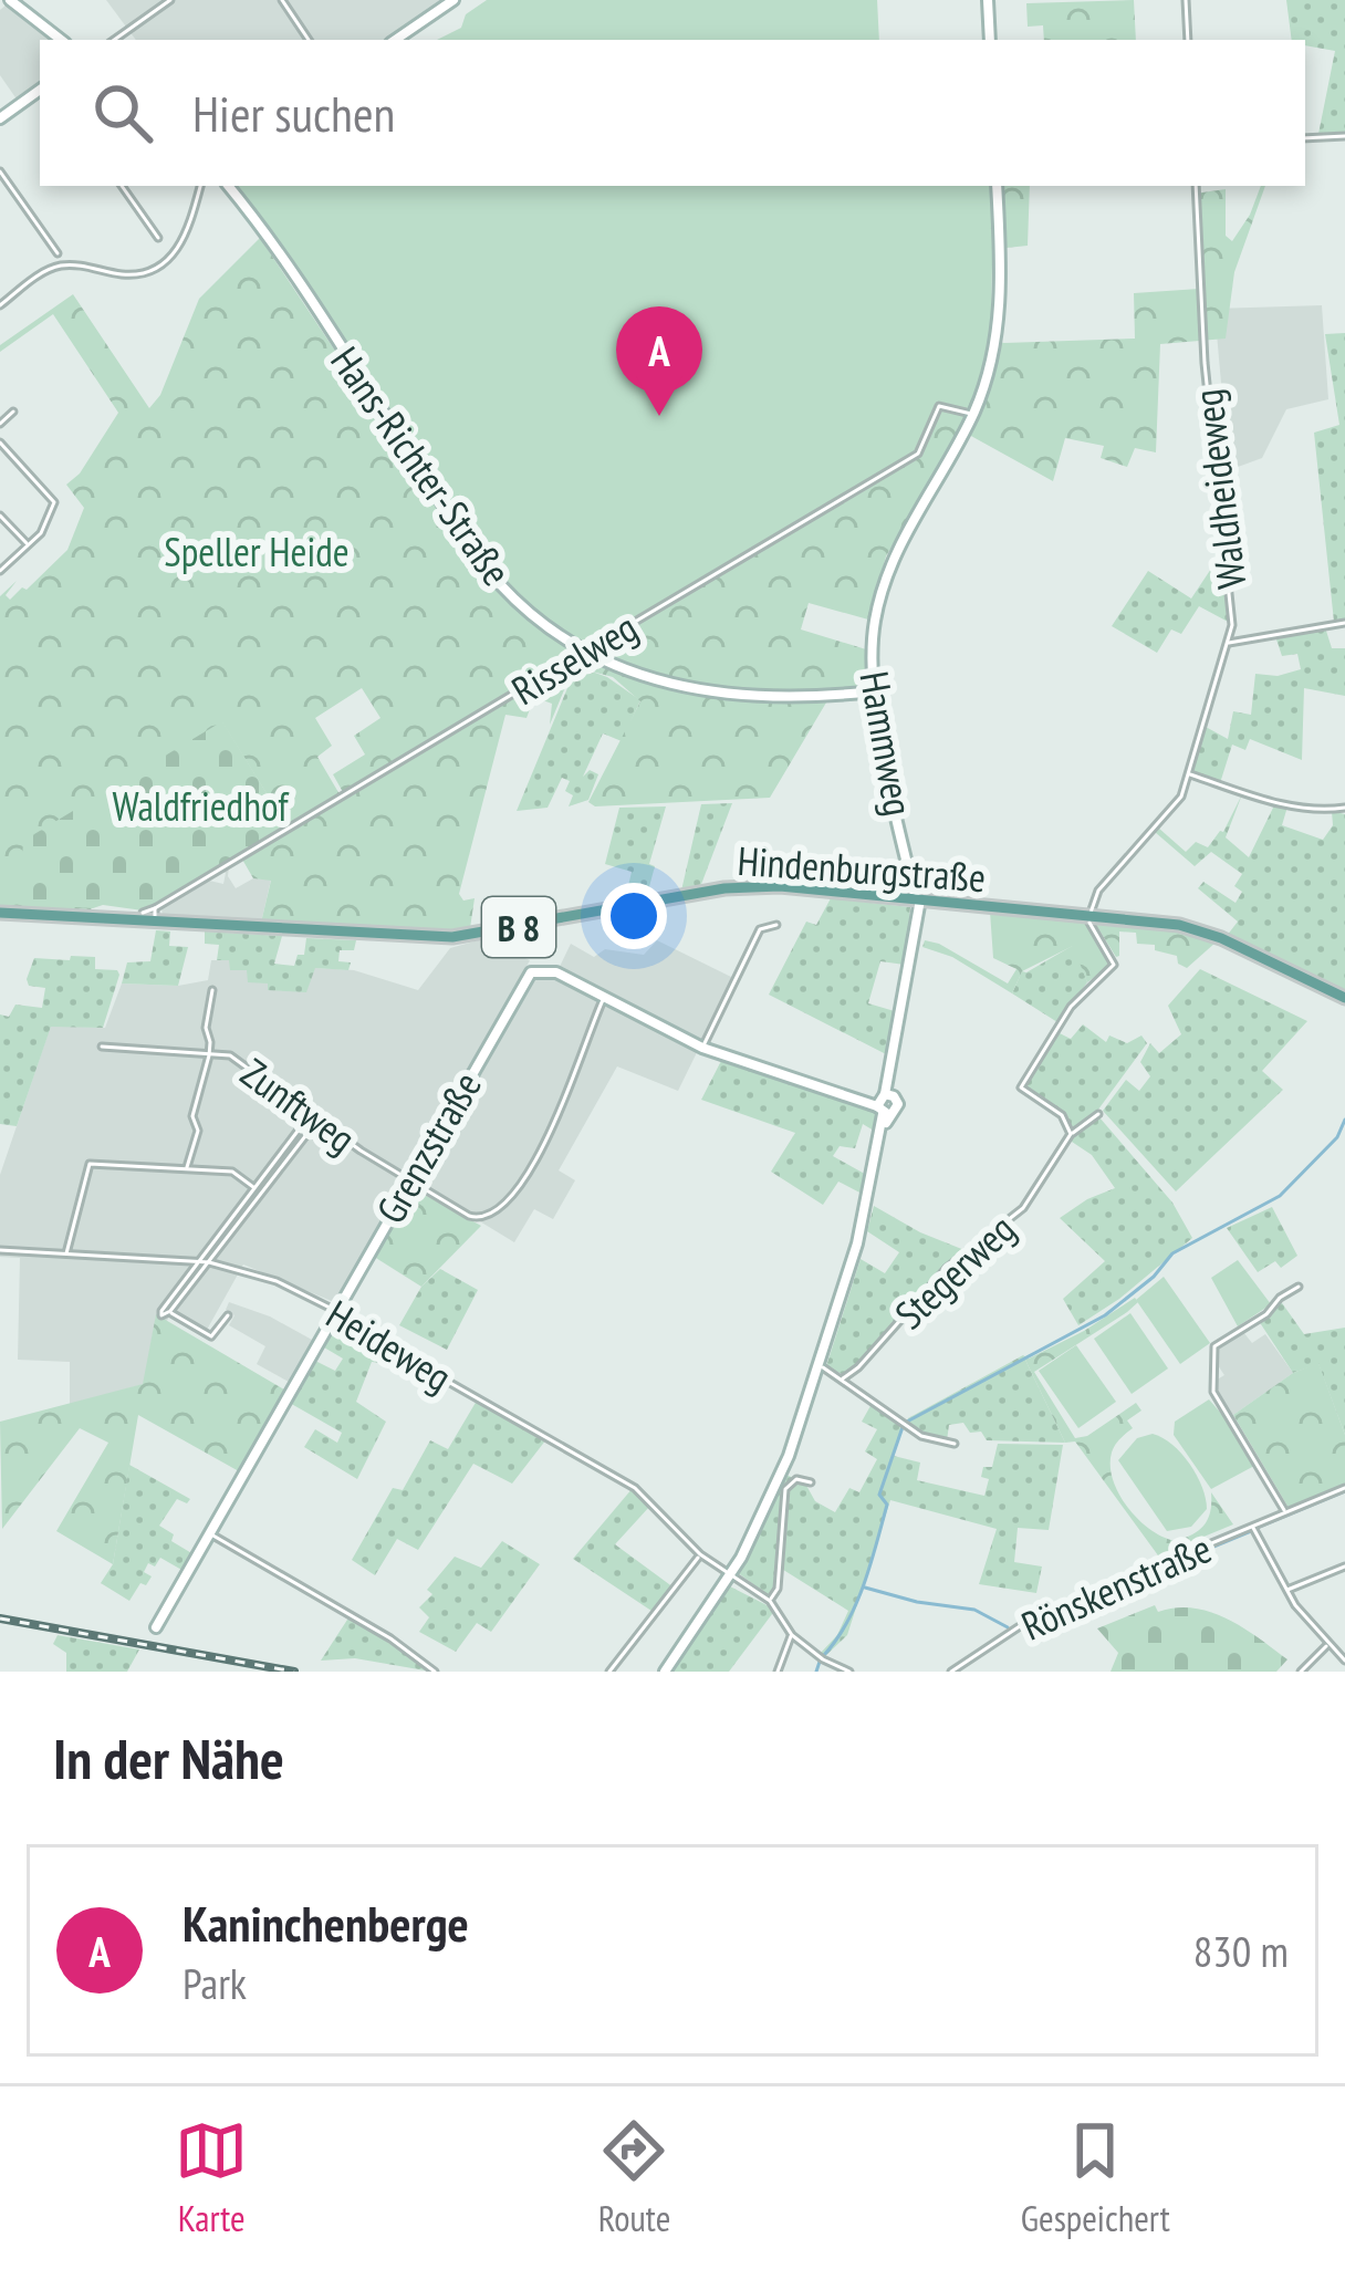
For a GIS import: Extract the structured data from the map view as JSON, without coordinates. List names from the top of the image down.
{
  "streets": {
    "main road": [
      "Hans-Richter-Straße",
      "Hammweg",
      "Hindenburgstraße",
      "B 8",
      "Grenzstraße"
    ],
    "street": [
      "Waldheideweg",
      "Risselweg",
      "Zunftweg",
      "Stegerweg",
      "Heideweg",
      "Rönskenstraße"
    ]
  },
  "crossings": [
    ["Hans-Richter-Straße", "Risselweg"],
    ["Hans-Richter-Straße", "Hammweg"],
    ["Waldheideweg", "Hindenburgstraße"],
    ["Risselweg", "Hammweg"],
    ["Risselweg", "Hindenburgstraße"],
    ["Hammweg", "Hindenburgstraße"],
    ["Hammweg", "Grenzstraße"],
    ["Hammweg", "Heideweg"],
    ["Zunftweg", "Grenzstraße"],
    ["Grenzstraße", "Heideweg"]
  ],
  "parks": ["Speller Heide", "Waldfriedhof"],
  "page": {
    "search": "Hier suchen",
    "pins": "A",
    "heading": "In der Nähe",
    "list": [
      {
        "mark": "A",
        "name": "Kaninchenberge",
        "note": "Park",
        "value": "830 m"
      }
    ],
    "nav": ["Karte", "Route", "Gespeichert"]
  }
}
